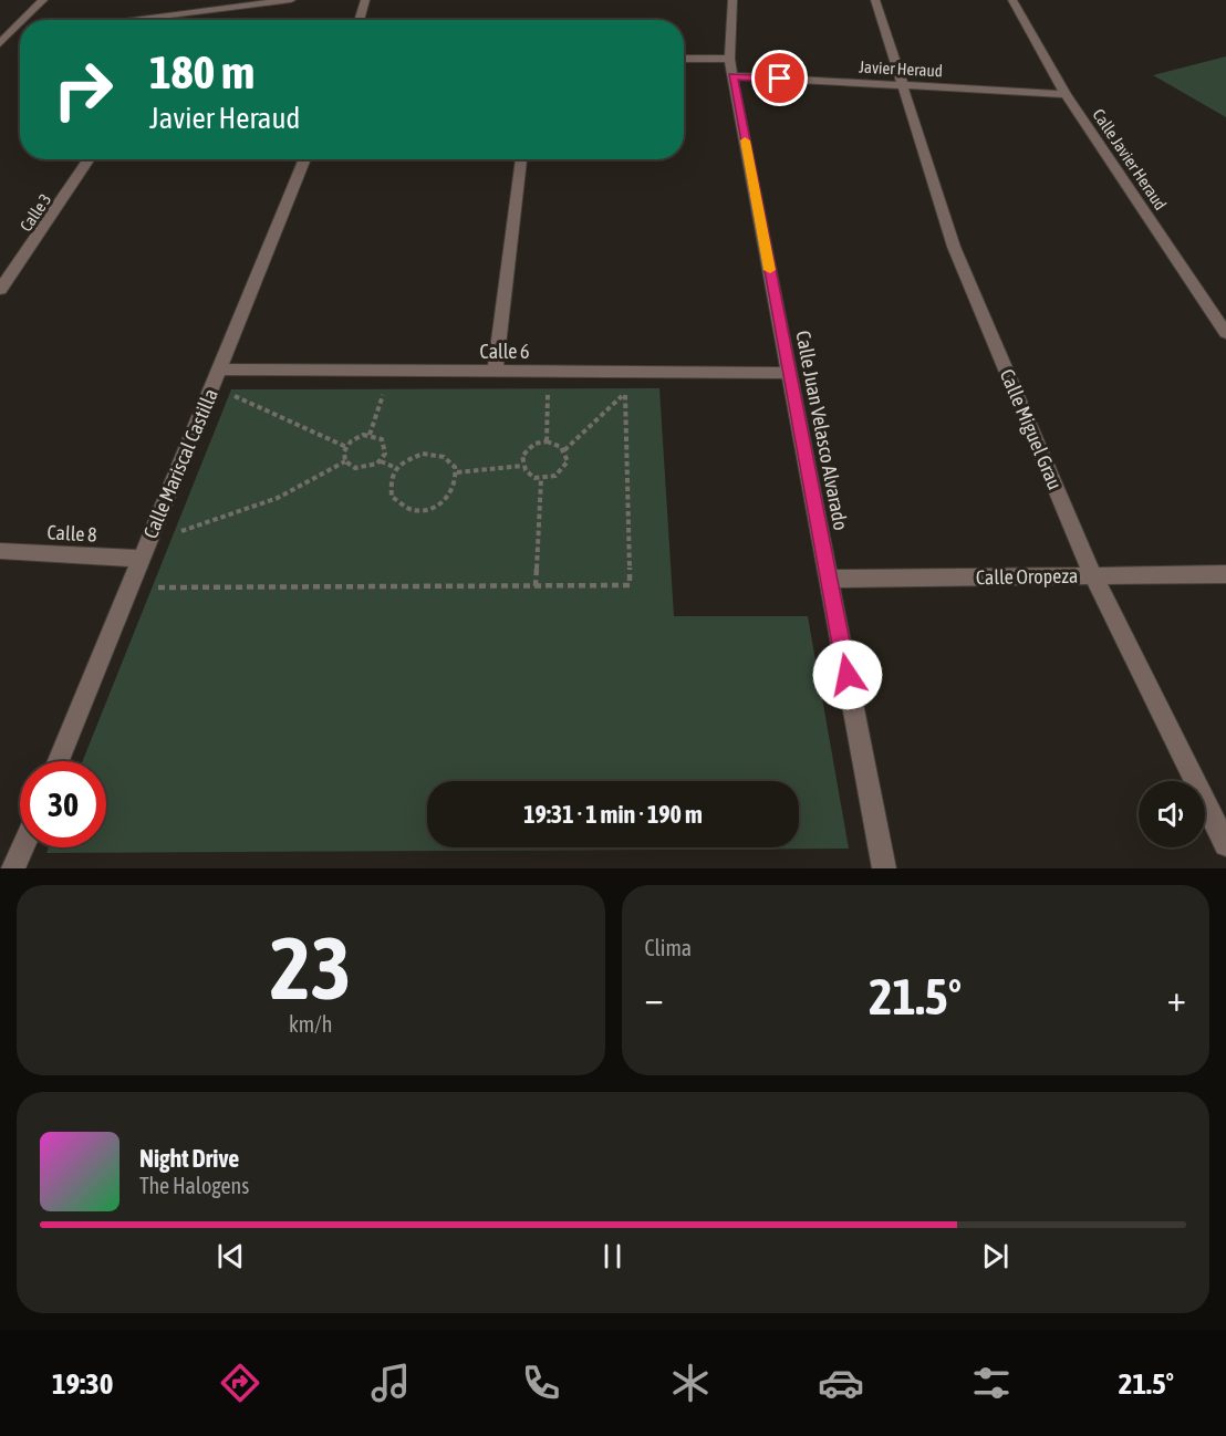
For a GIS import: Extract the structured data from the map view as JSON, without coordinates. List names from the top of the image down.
{
  "streets": {
    "street": [
      "Javier Heraud",
      "Calle Javier Heraud",
      "Calle 3",
      "Calle 6",
      "Calle Miguel Grau",
      "Calle Juan Velasco Alvarado",
      "Calle Mariscal Castilla",
      "Calle 8",
      "Calle Oropeza"
    ]
  },
  "crossings": [
    ["Javier Heraud", "Calle Javier Heraud"],
    ["Javier Heraud", "Calle Miguel Grau"],
    ["Javier Heraud", "Calle Juan Velasco Alvarado"],
    ["Calle 6", "Calle Juan Velasco Alvarado"],
    ["Calle 6", "Calle Mariscal Castilla"],
    ["Calle Miguel Grau", "Calle Oropeza"],
    ["Calle Juan Velasco Alvarado", "Calle Oropeza"],
    ["Calle Mariscal Castilla", "Calle 8"]
  ],
  "page": {
    "turn": ["180 m", "Javier Heraud"],
    "limit": "30",
    "trip": "19:31 · 1 min · 190 m",
    "tile": [
      ["23", "km/h"],
      "Clima"
    ],
    "heat": ["−", "21.5°", "+"],
    "song": ["Night Drive", "The Halogens"],
    "tabs": ["19:30", "21.5°"]
  }
}
